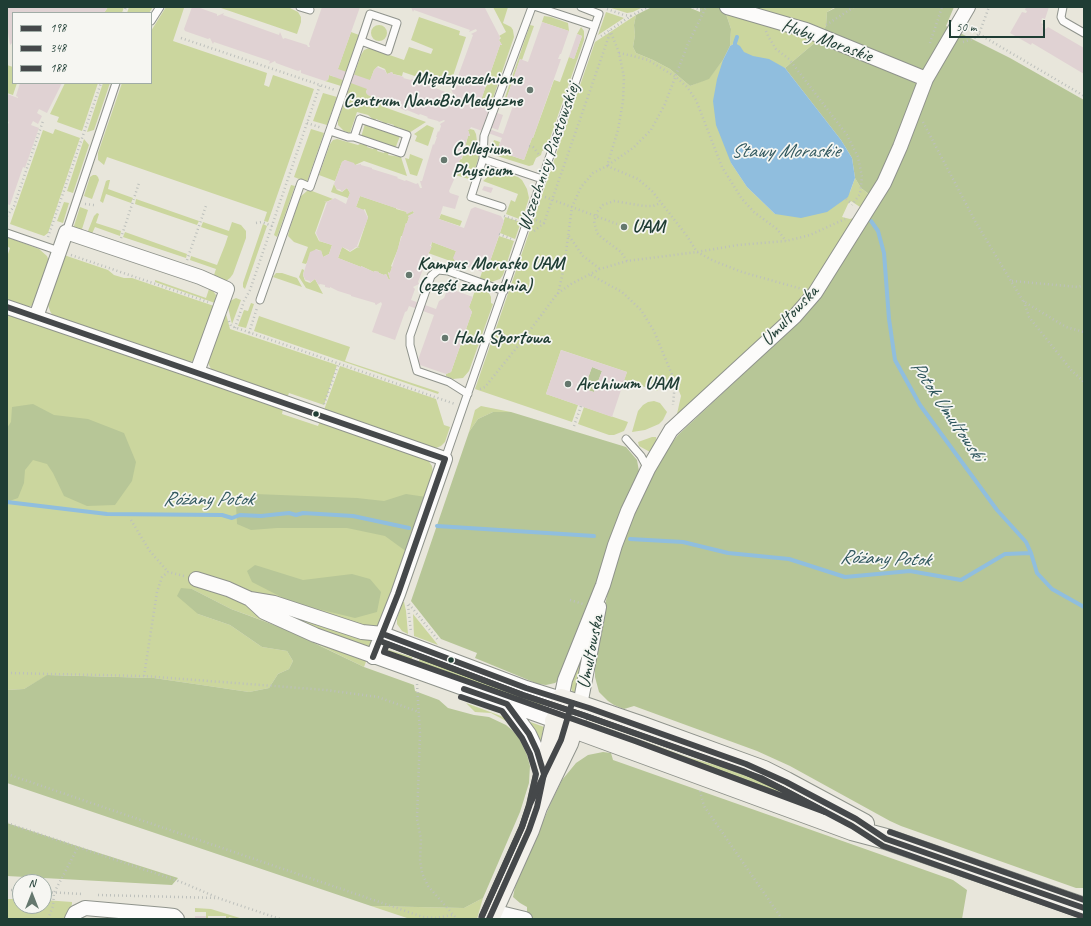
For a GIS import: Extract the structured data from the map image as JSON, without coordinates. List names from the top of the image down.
{
  "streets": {
    "street": ["Huby Moraskie", "Umultowska"],
    "lane": ["Wszechnicy Piastowskiej"]
  },
  "crossings": [
    ["Huby Moraskie", "Umultowska"]
  ],
  "water": ["Stawy Moraskie", "Potok Umultowski", "Różany Potok"],
  "places": [
    "Międzyuczelniane Centrum NanoBioMedyczne",
    "Collegium Physicum",
    "UAM",
    "Kampus Morasko UAM (część zachodnia)",
    "Hala Sportowa",
    "Archiwum UAM"
  ],
  "lines": ["transit line 198", "transit line 348", "transit line 188"],
  "legend": ["198", "348", "188"],
  "scale_bar": "50 m",
  "north": "top"
}
